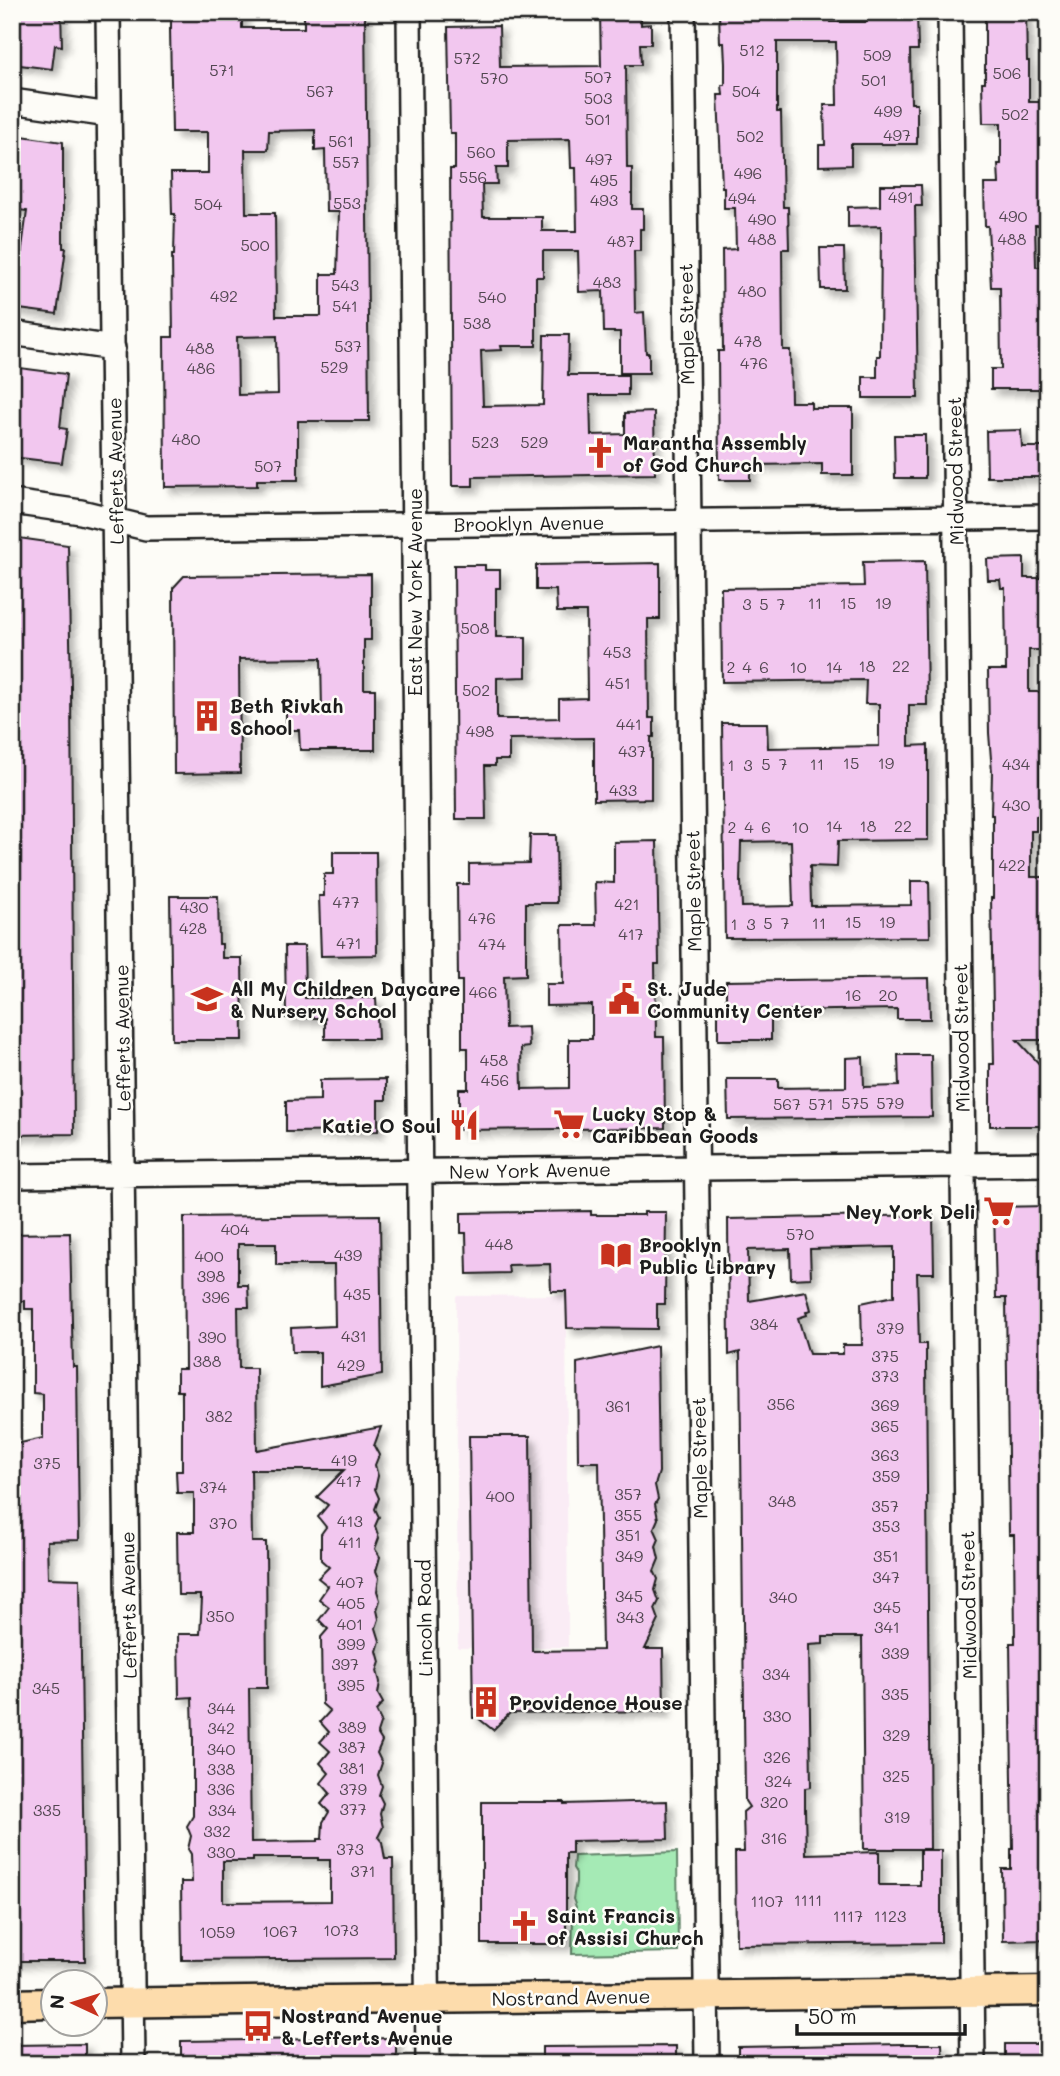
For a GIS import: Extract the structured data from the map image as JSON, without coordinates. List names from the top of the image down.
{
  "streets": {
    "main road": ["Nostrand Avenue"],
    "street": [
      "Maple Street",
      "Lefferts Avenue",
      "Midwood Street",
      "Brooklyn Avenue",
      "East New York Avenue",
      "New York Avenue",
      "Lincoln Road"
    ]
  },
  "crossings": [
    ["Maple Street", "Brooklyn Avenue"],
    ["Maple Street", "New York Avenue"],
    ["Maple Street", "Nostrand Avenue"],
    ["Lefferts Avenue", "Brooklyn Avenue"],
    ["Lefferts Avenue", "New York Avenue"],
    ["Lefferts Avenue", "Nostrand Avenue"],
    ["Midwood Street", "Brooklyn Avenue"],
    ["Midwood Street", "New York Avenue"],
    ["Midwood Street", "Nostrand Avenue"],
    ["Brooklyn Avenue", "East New York Avenue"],
    ["East New York Avenue", "New York Avenue"],
    ["East New York Avenue", "Lincoln Road"],
    ["New York Avenue", "Lincoln Road"],
    ["Lincoln Road", "Nostrand Avenue"]
  ],
  "places": {
    "church": ["Marantha Assembly of God Church", "Saint Francis of Assisi Church"],
    "building": ["Beth Rivkah School", "Providence House"],
    "school or university": ["All My Children Daycare & Nursery School"],
    "public building": ["St. Jude Community Center"],
    "supermarket": ["Lucky Stop & Caribbean Goods", "Ney York Deli"],
    "restaurant": ["Katie O Soul"],
    "library": ["Brooklyn Public Library"],
    "bus stop": ["Nostrand Avenue & Lefferts Avenue"]
  },
  "house_numbers": [
    "512",
    "509",
    "572",
    "571",
    "506",
    "507",
    "570",
    "501",
    "567",
    "504",
    "503",
    "499",
    "502",
    "501",
    "497",
    "502",
    "561",
    "560",
    "497",
    "557",
    "496",
    "556",
    "495",
    "491",
    "494",
    "493",
    "553",
    "504",
    "490",
    "490",
    "488",
    "488",
    "487",
    "500",
    "483",
    "543",
    "480",
    "492",
    "540",
    "541",
    "538",
    "478",
    "537",
    "488",
    "476",
    "529",
    "486",
    "480",
    "523",
    "529",
    "507",
    "11",
    "15",
    "19",
    "3",
    "5",
    "7",
    "508",
    "453",
    "18",
    "22",
    "2",
    "4",
    "6",
    "10",
    "14",
    "451",
    "502",
    "441",
    "498",
    "437",
    "15",
    "19",
    "5",
    "7",
    "11",
    "434",
    "1",
    "3",
    "433",
    "430",
    "14",
    "18",
    "22",
    "2",
    "4",
    "6",
    "10",
    "422",
    "477",
    "421",
    "430",
    "476",
    "15",
    "19",
    "5",
    "7",
    "11",
    "1",
    "3",
    "428",
    "417",
    "471",
    "474",
    "466",
    "16",
    "20",
    "458",
    "456",
    "575",
    "579",
    "567",
    "571",
    "404",
    "570",
    "448",
    "439",
    "400",
    "398",
    "435",
    "396",
    "384",
    "379",
    "431",
    "390",
    "375",
    "388",
    "429",
    "373",
    "356",
    "369",
    "361",
    "382",
    "365",
    "363",
    "419",
    "375",
    "359",
    "417",
    "374",
    "357",
    "400",
    "348",
    "357",
    "355",
    "413",
    "370",
    "353",
    "351",
    "411",
    "349",
    "351",
    "347",
    "407",
    "345",
    "340",
    "405",
    "345",
    "350",
    "343",
    "401",
    "341",
    "399",
    "339",
    "397",
    "334",
    "395",
    "345",
    "335",
    "344",
    "330",
    "389",
    "342",
    "329",
    "387",
    "340",
    "326",
    "381",
    "338",
    "325",
    "324",
    "336",
    "379",
    "320",
    "377",
    "335",
    "334",
    "319",
    "332",
    "316",
    "373",
    "330",
    "371",
    "1111",
    "1107",
    "1117",
    "1123",
    "1073",
    "1067",
    "1059"
  ],
  "scale_bar": "50 m",
  "north": "left"
}
